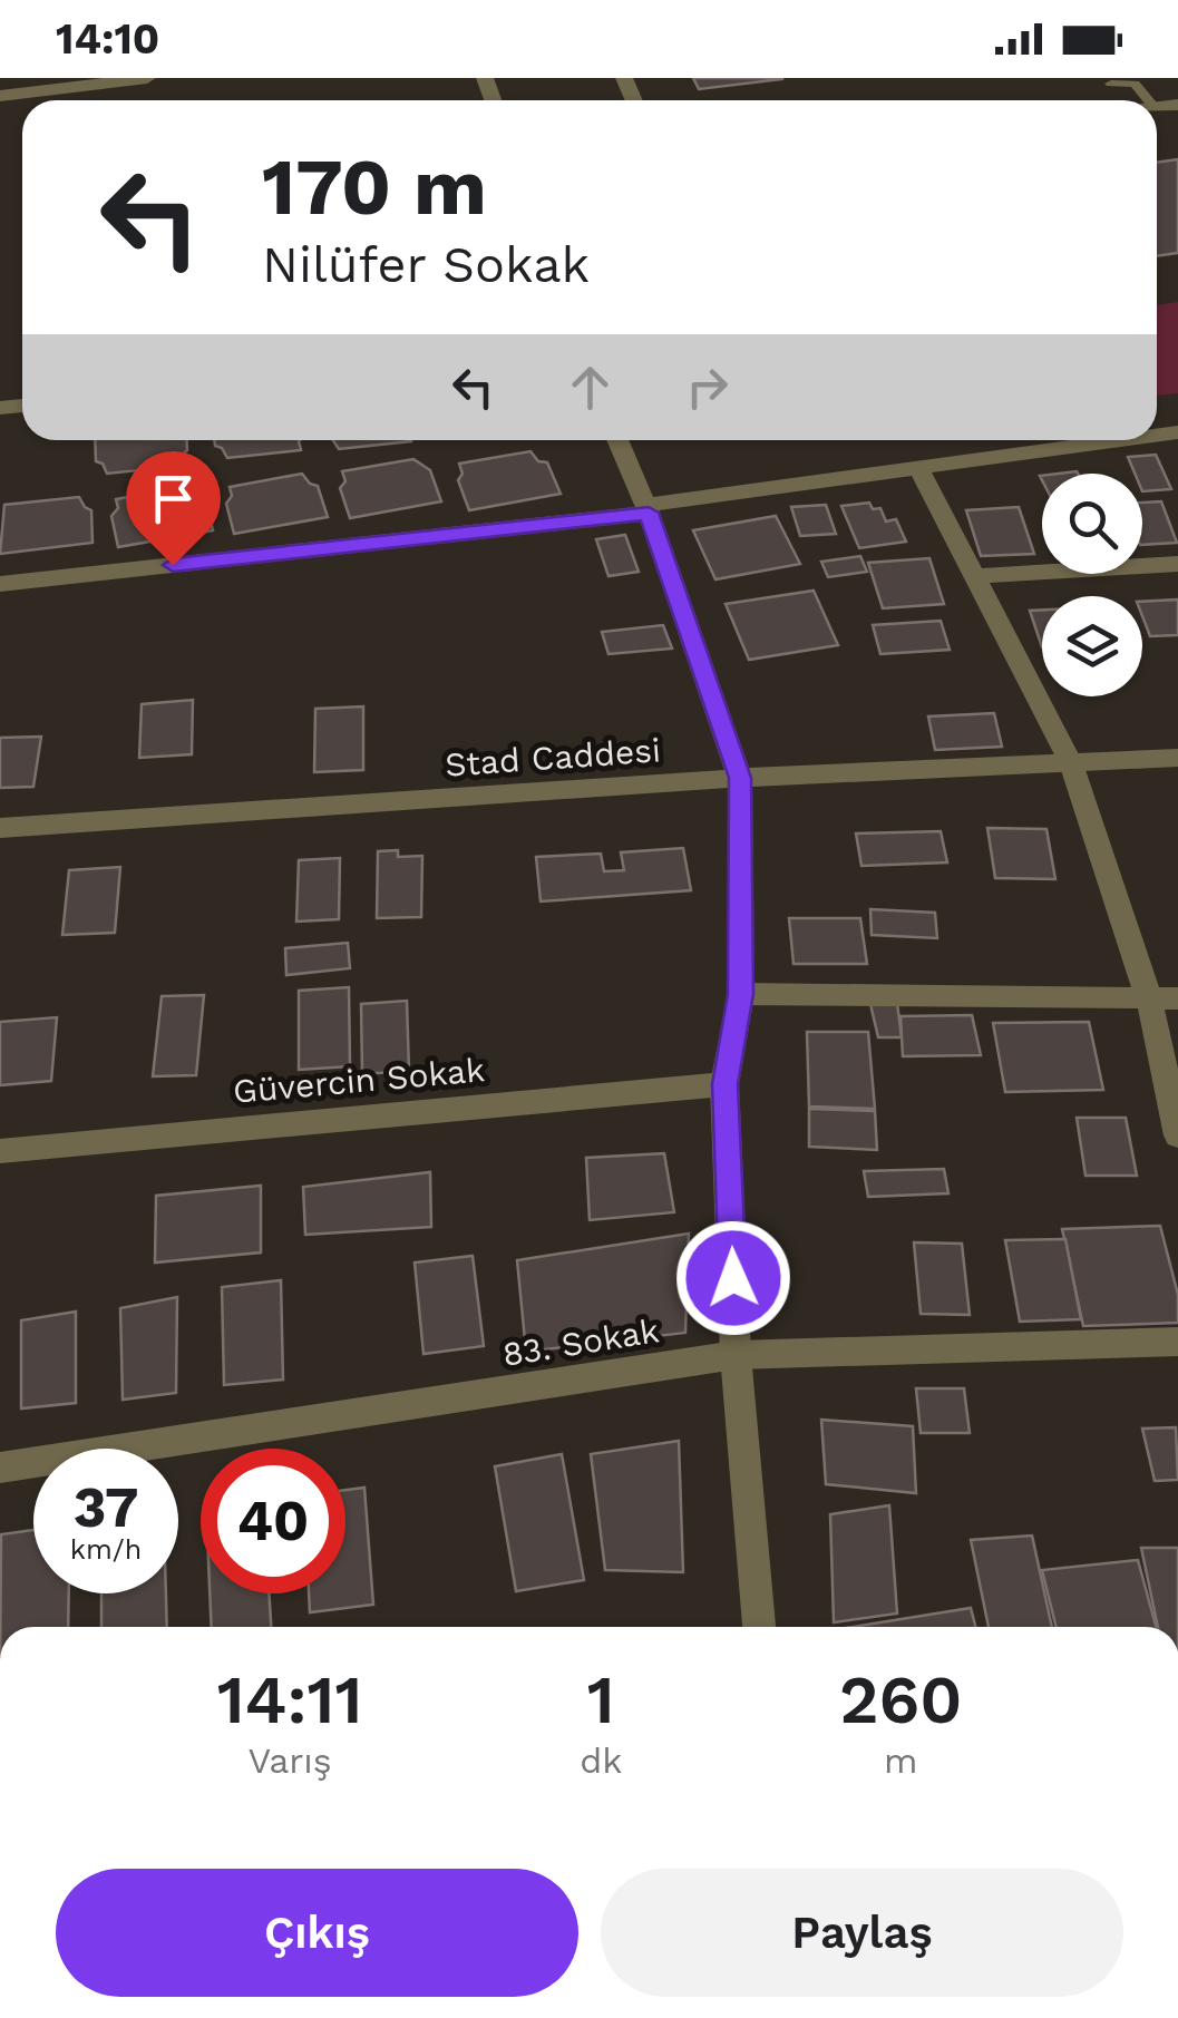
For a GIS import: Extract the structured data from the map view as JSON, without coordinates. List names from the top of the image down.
{
  "streets": {
    "street": ["Stad Caddesi", "Güvercin Sokak", "83. Sokak"]
  },
  "page": {
    "status": "14:10",
    "turn": ["170 m", "Nilüfer Sokak"],
    "speed": "37 km/h",
    "limit": "40",
    "eta": [
      "14:11",
      "Varış",
      "1",
      "dk",
      "260",
      "m"
    ],
    "buttons": ["Çıkış", "Paylaş"]
  }
}
